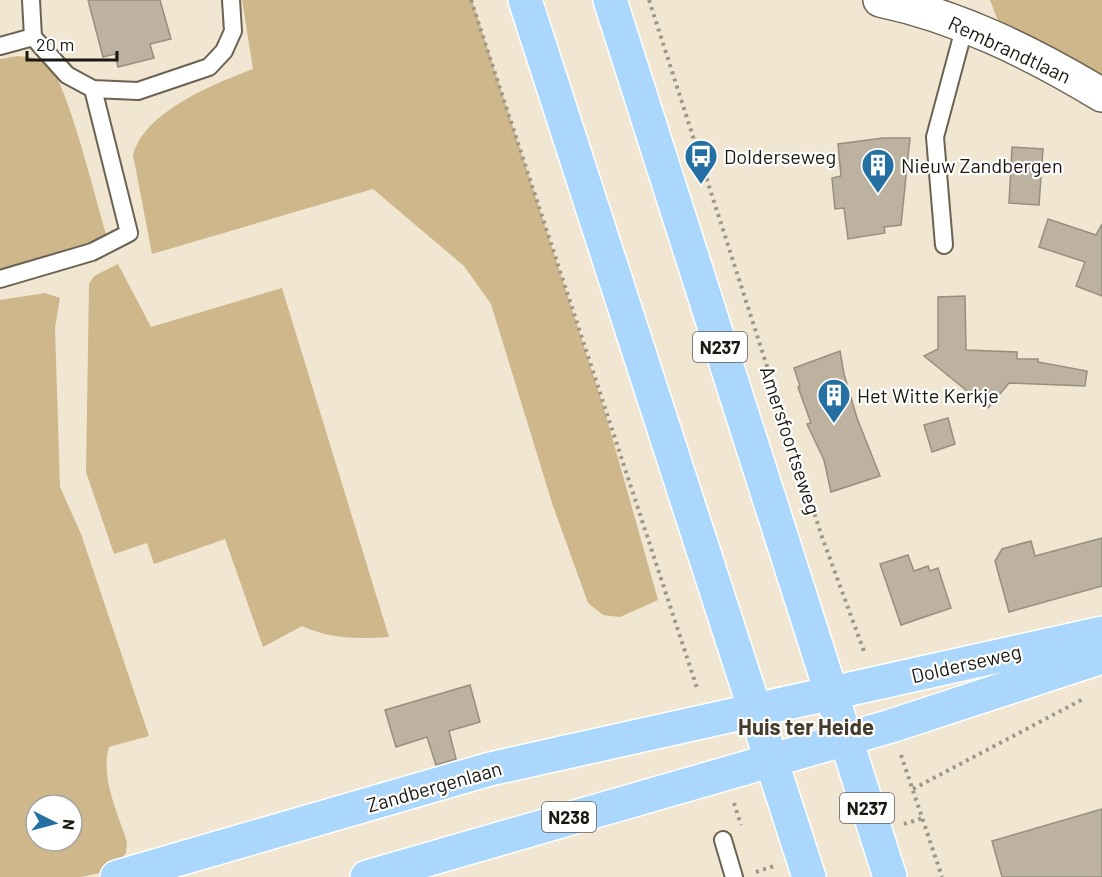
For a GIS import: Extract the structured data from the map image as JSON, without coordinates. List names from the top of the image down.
{
  "streets": {
    "main road": [
      "N237",
      "Amersfoortseweg",
      "Dolderseweg",
      "Zandbergenlaan",
      "N238"
    ],
    "street": ["Rembrandtlaan"]
  },
  "crossings": [
    ["Amersfoortseweg", "Dolderseweg"],
    ["Amersfoortseweg", "N238"],
    ["Dolderseweg", "Zandbergenlaan"],
    ["Dolderseweg", "N238"]
  ],
  "districts": ["Huis ter Heide"],
  "places": {
    "bus stop": ["Dolderseweg"],
    "building": ["Nieuw Zandbergen", "Het Witte Kerkje"]
  },
  "scale_bar": "20 m",
  "north": "right"
}
